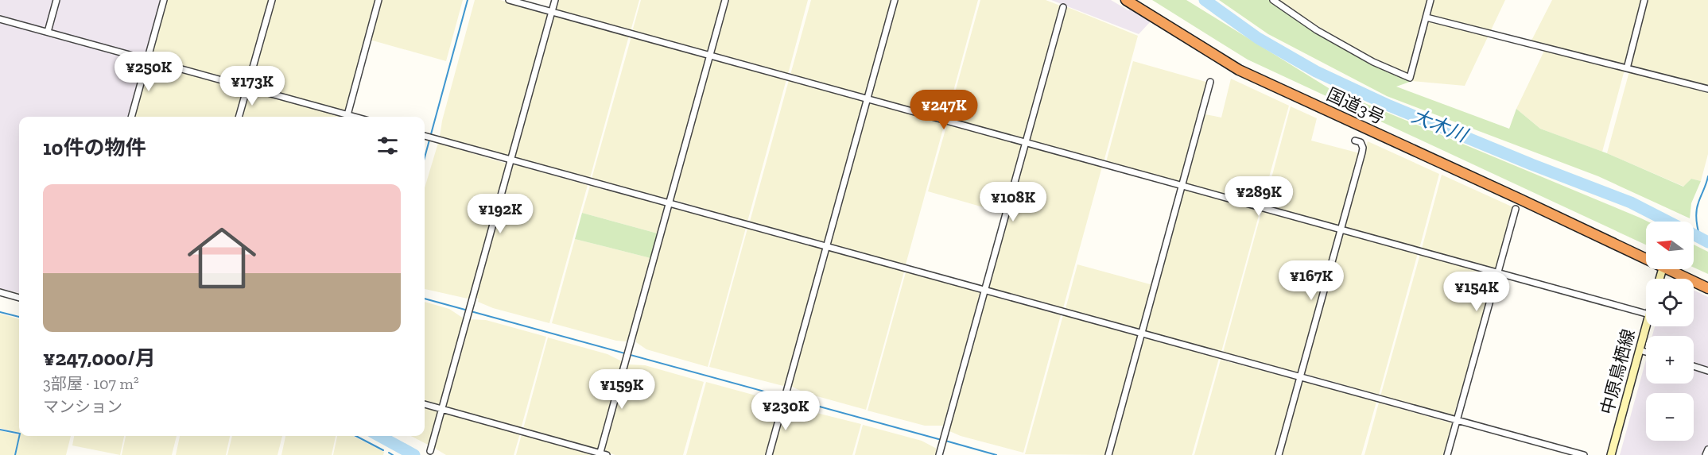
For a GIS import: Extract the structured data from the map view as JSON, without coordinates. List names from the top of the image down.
{
  "streets": {
    "highway": ["国道3号"],
    "main road": ["中原鳥栖線"]
  },
  "water": ["大木川"],
  "north": "left",
  "page": {
    "price": [
      "¥250K",
      "¥173K",
      "¥247K",
      "¥289K",
      "¥108K",
      "¥192K",
      "¥167K",
      "¥154K",
      "¥159K",
      "¥230K"
    ],
    "heading": "10件の物件",
    "list": [
      {
        "name": "¥247,000/月",
        "note": "3部屋 · 107 m² · マンション"
      }
    ],
    "map_buttons": ["+", "−"]
  }
}
